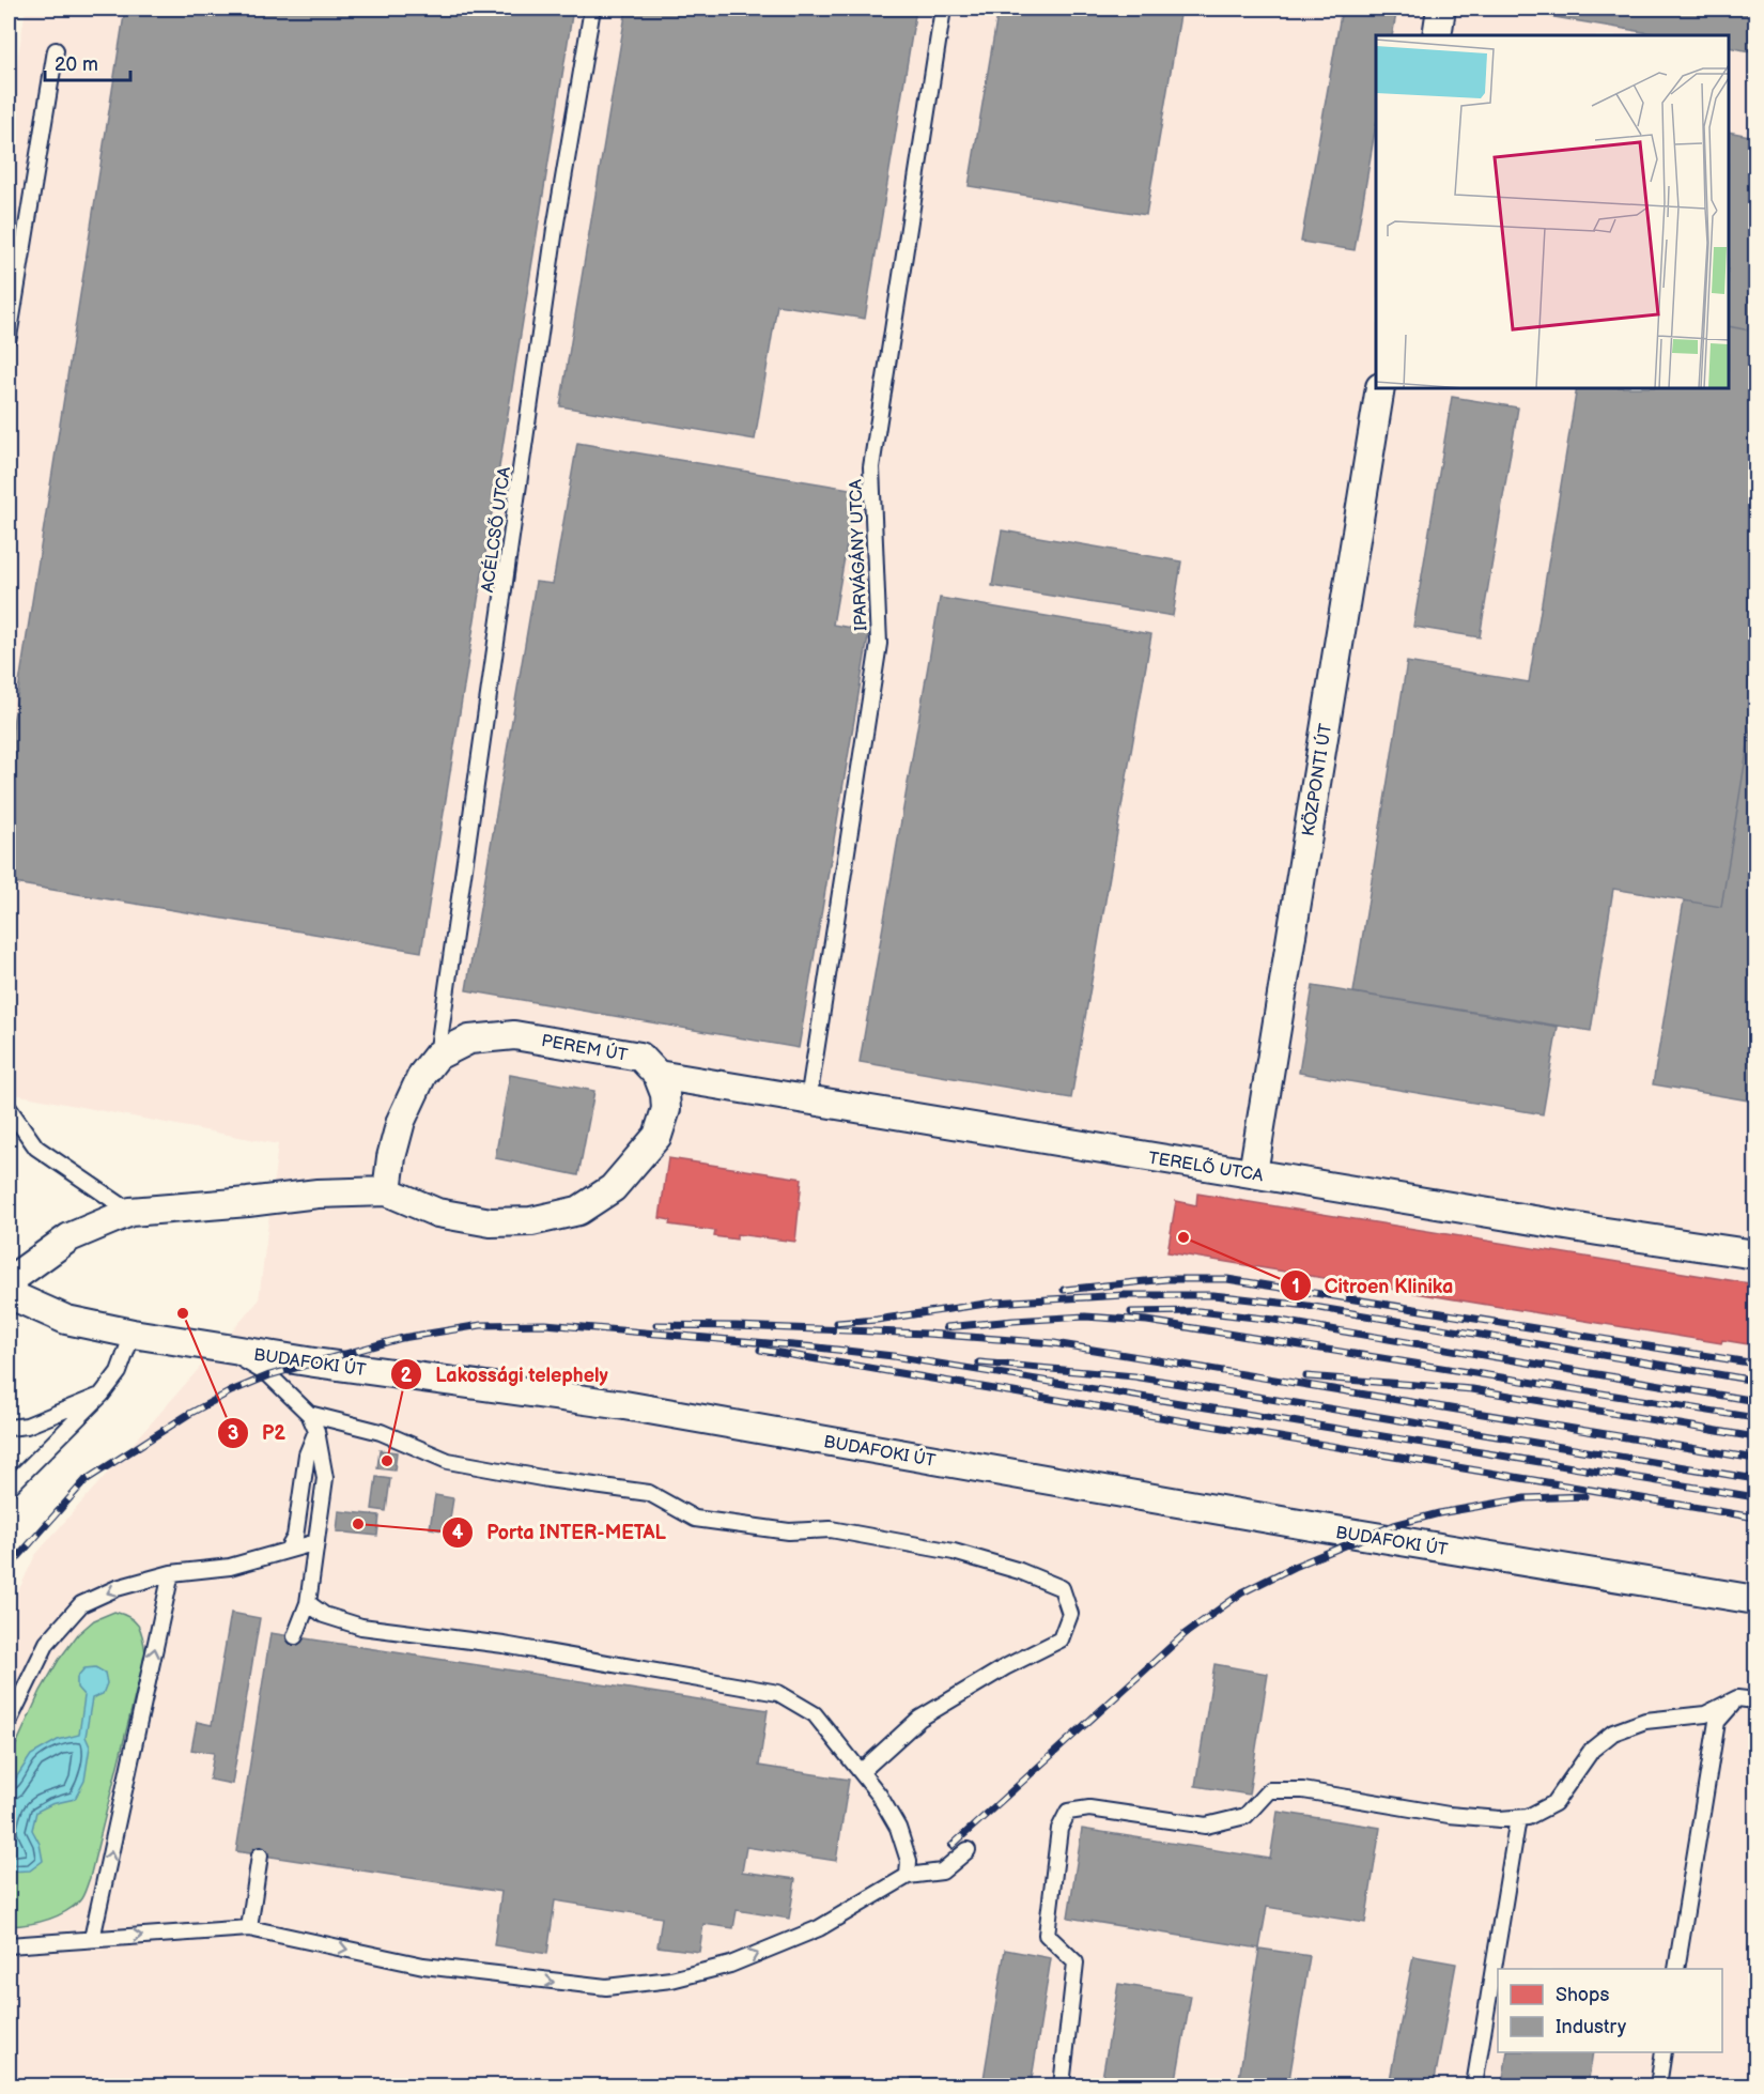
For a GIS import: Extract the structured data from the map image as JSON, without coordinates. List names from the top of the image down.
{
  "streets": {
    "street": [
      "KÖZPONTI ÚT",
      "PEREM ÚT",
      "TERELŐ UTCA",
      "BUDAFOKI ÚT"
    ],
    "lane": ["ACÉLCSŐ UTCA", "IPARVÁGÁNY UTCA"]
  },
  "crossings": [
    ["ACÉLCSŐ UTCA", "PEREM ÚT"],
    ["IPARVÁGÁNY UTCA", "TERELŐ UTCA"],
    ["KÖZPONTI ÚT", "TERELŐ UTCA"],
    ["PEREM ÚT", "TERELŐ UTCA"]
  ],
  "places": [
    "Citroen Klinika",
    "P2",
    "Lakossági telephely",
    "Porta INTER-METAL"
  ],
  "legend": ["Shops", "Industry"],
  "scale_bar": "20 m"
}
